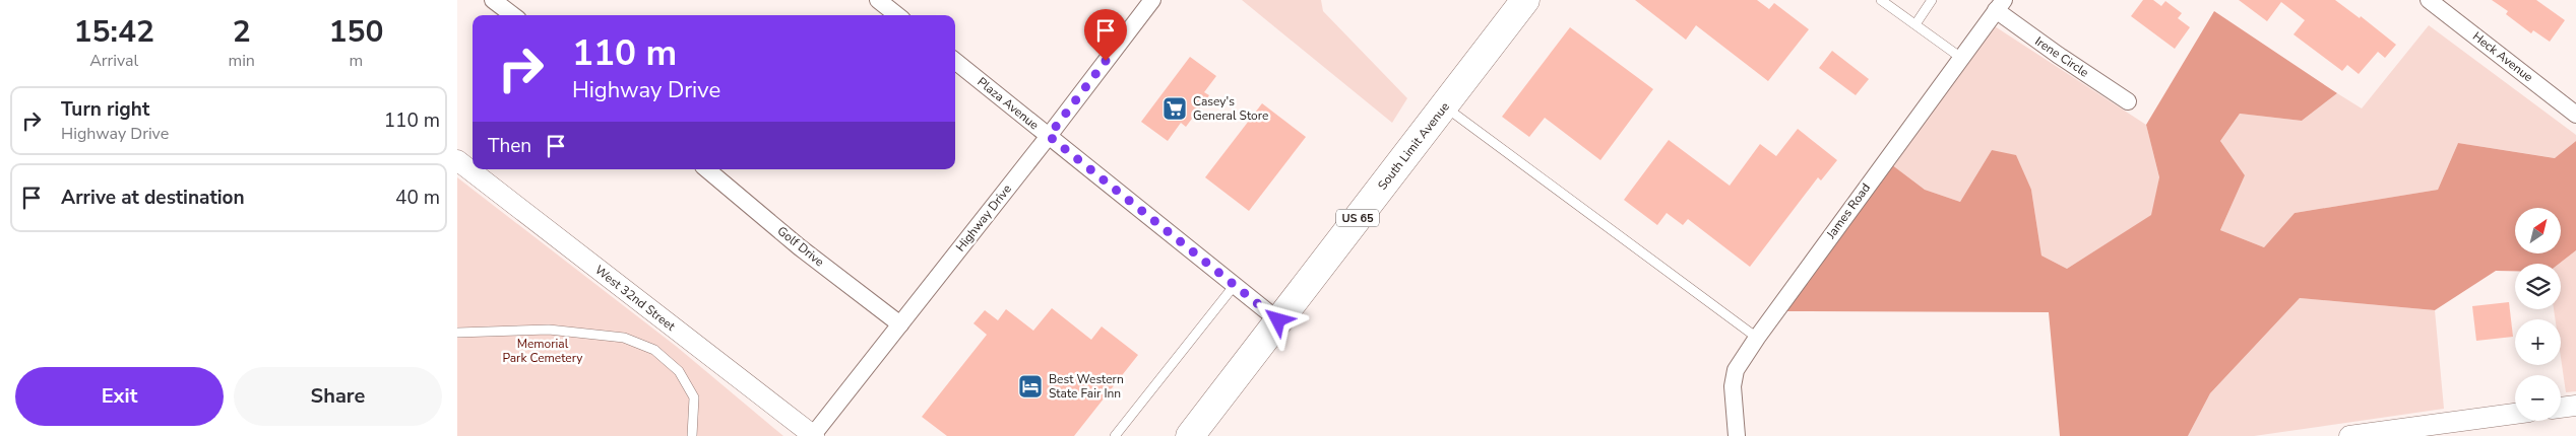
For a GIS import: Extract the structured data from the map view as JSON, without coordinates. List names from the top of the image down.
{
  "streets": {
    "highway": ["South Limit Avenue", "US 65"],
    "street": [
      "Irene Circle",
      "Heck Avenue",
      "Plaza Avenue",
      "James Road",
      "Highway Drive",
      "Golf Drive",
      "West 32nd Street"
    ]
  },
  "crossings": [
    ["Irene Circle", "James Road"],
    ["Plaza Avenue", "South Limit Avenue"],
    ["Plaza Avenue", "Highway Drive"],
    ["Highway Drive", "Golf Drive"],
    ["Highway Drive", "West 32nd Street"]
  ],
  "parks": ["Memorial Park Cemetery"],
  "places": {
    "supermarket": ["Casey's General Store"],
    "hotel": ["Best Western State Fair Inn"]
  },
  "north": "top right",
  "page": {
    "eta": [
      "15:42",
      "Arrival",
      "2",
      "min",
      "150",
      "m"
    ],
    "turn": ["110 m", "Highway Drive"],
    "list": [
      {
        "name": "Turn right",
        "note": "Highway Drive",
        "value": "110 m"
      },
      {
        "name": "Arrive at destination",
        "value": "40 m"
      }
    ],
    "then": "Then",
    "map_buttons": ["+", "−"],
    "buttons": ["Exit", "Share"]
  }
}
